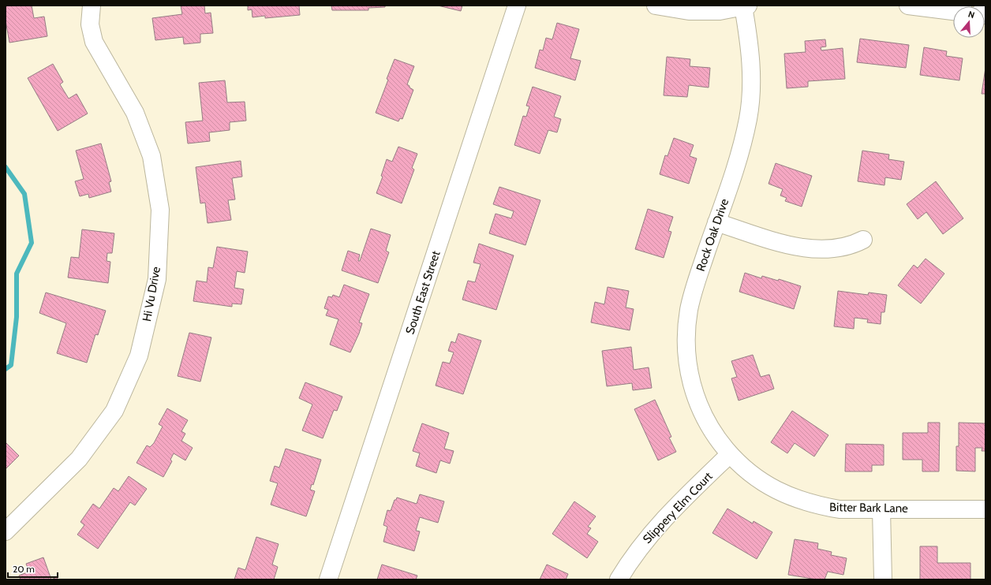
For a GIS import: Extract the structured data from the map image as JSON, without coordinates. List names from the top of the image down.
{
  "streets": {
    "street": [
      "Rock Oak Drive",
      "South East Street",
      "Hi Vu Drive",
      "Slippery Elm Court",
      "Bitter Bark Lane"
    ]
  },
  "crossings": [
    ["Rock Oak Drive", "Slippery Elm Court"],
    ["Rock Oak Drive", "Bitter Bark Lane"],
    ["Slippery Elm Court", "Bitter Bark Lane"]
  ],
  "scale_bar": "20 m",
  "north": "top"
}
